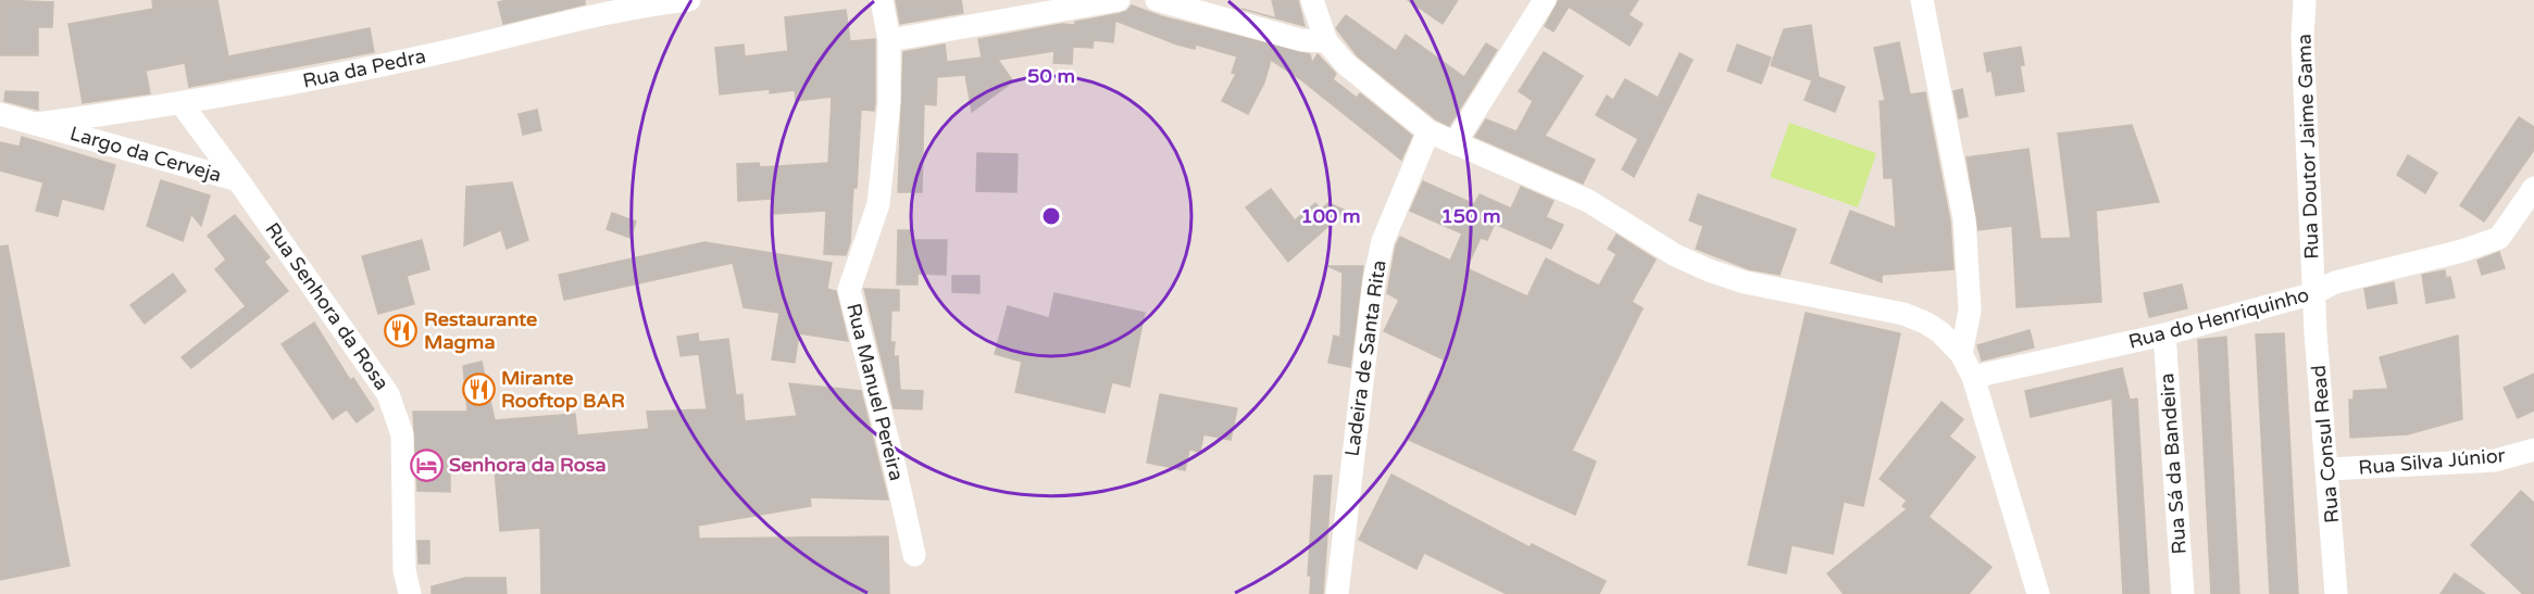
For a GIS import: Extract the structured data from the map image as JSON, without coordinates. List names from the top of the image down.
{
  "streets": {
    "street": [
      "Rua da Pedra",
      "Rua Doutor Jaime Gama",
      "Largo da Cerveja",
      "Rua Senhora da Rosa",
      "Rua do Henriquinho",
      "Ladeira de Santa Rita",
      "Rua Manuel Pereira",
      "Rua Consul Read",
      "Rua Silva Júnior",
      "Rua Sá da Bandeira"
    ]
  },
  "crossings": [
    ["Rua da Pedra", "Largo da Cerveja"],
    ["Rua Doutor Jaime Gama", "Rua do Henriquinho"],
    ["Rua Doutor Jaime Gama", "Rua Consul Read"],
    ["Largo da Cerveja", "Rua Senhora da Rosa"],
    ["Rua do Henriquinho", "Rua Consul Read"],
    ["Rua do Henriquinho", "Rua Sá da Bandeira"],
    ["Rua Consul Read", "Rua Silva Júnior"]
  ],
  "places": {
    "restaurant": ["Restaurante Magma", "Mirante Rooftop BAR"],
    "hotel": ["Senhora da Rosa"]
  },
  "rings": ["50 m", "100 m", "150 m"]
}
